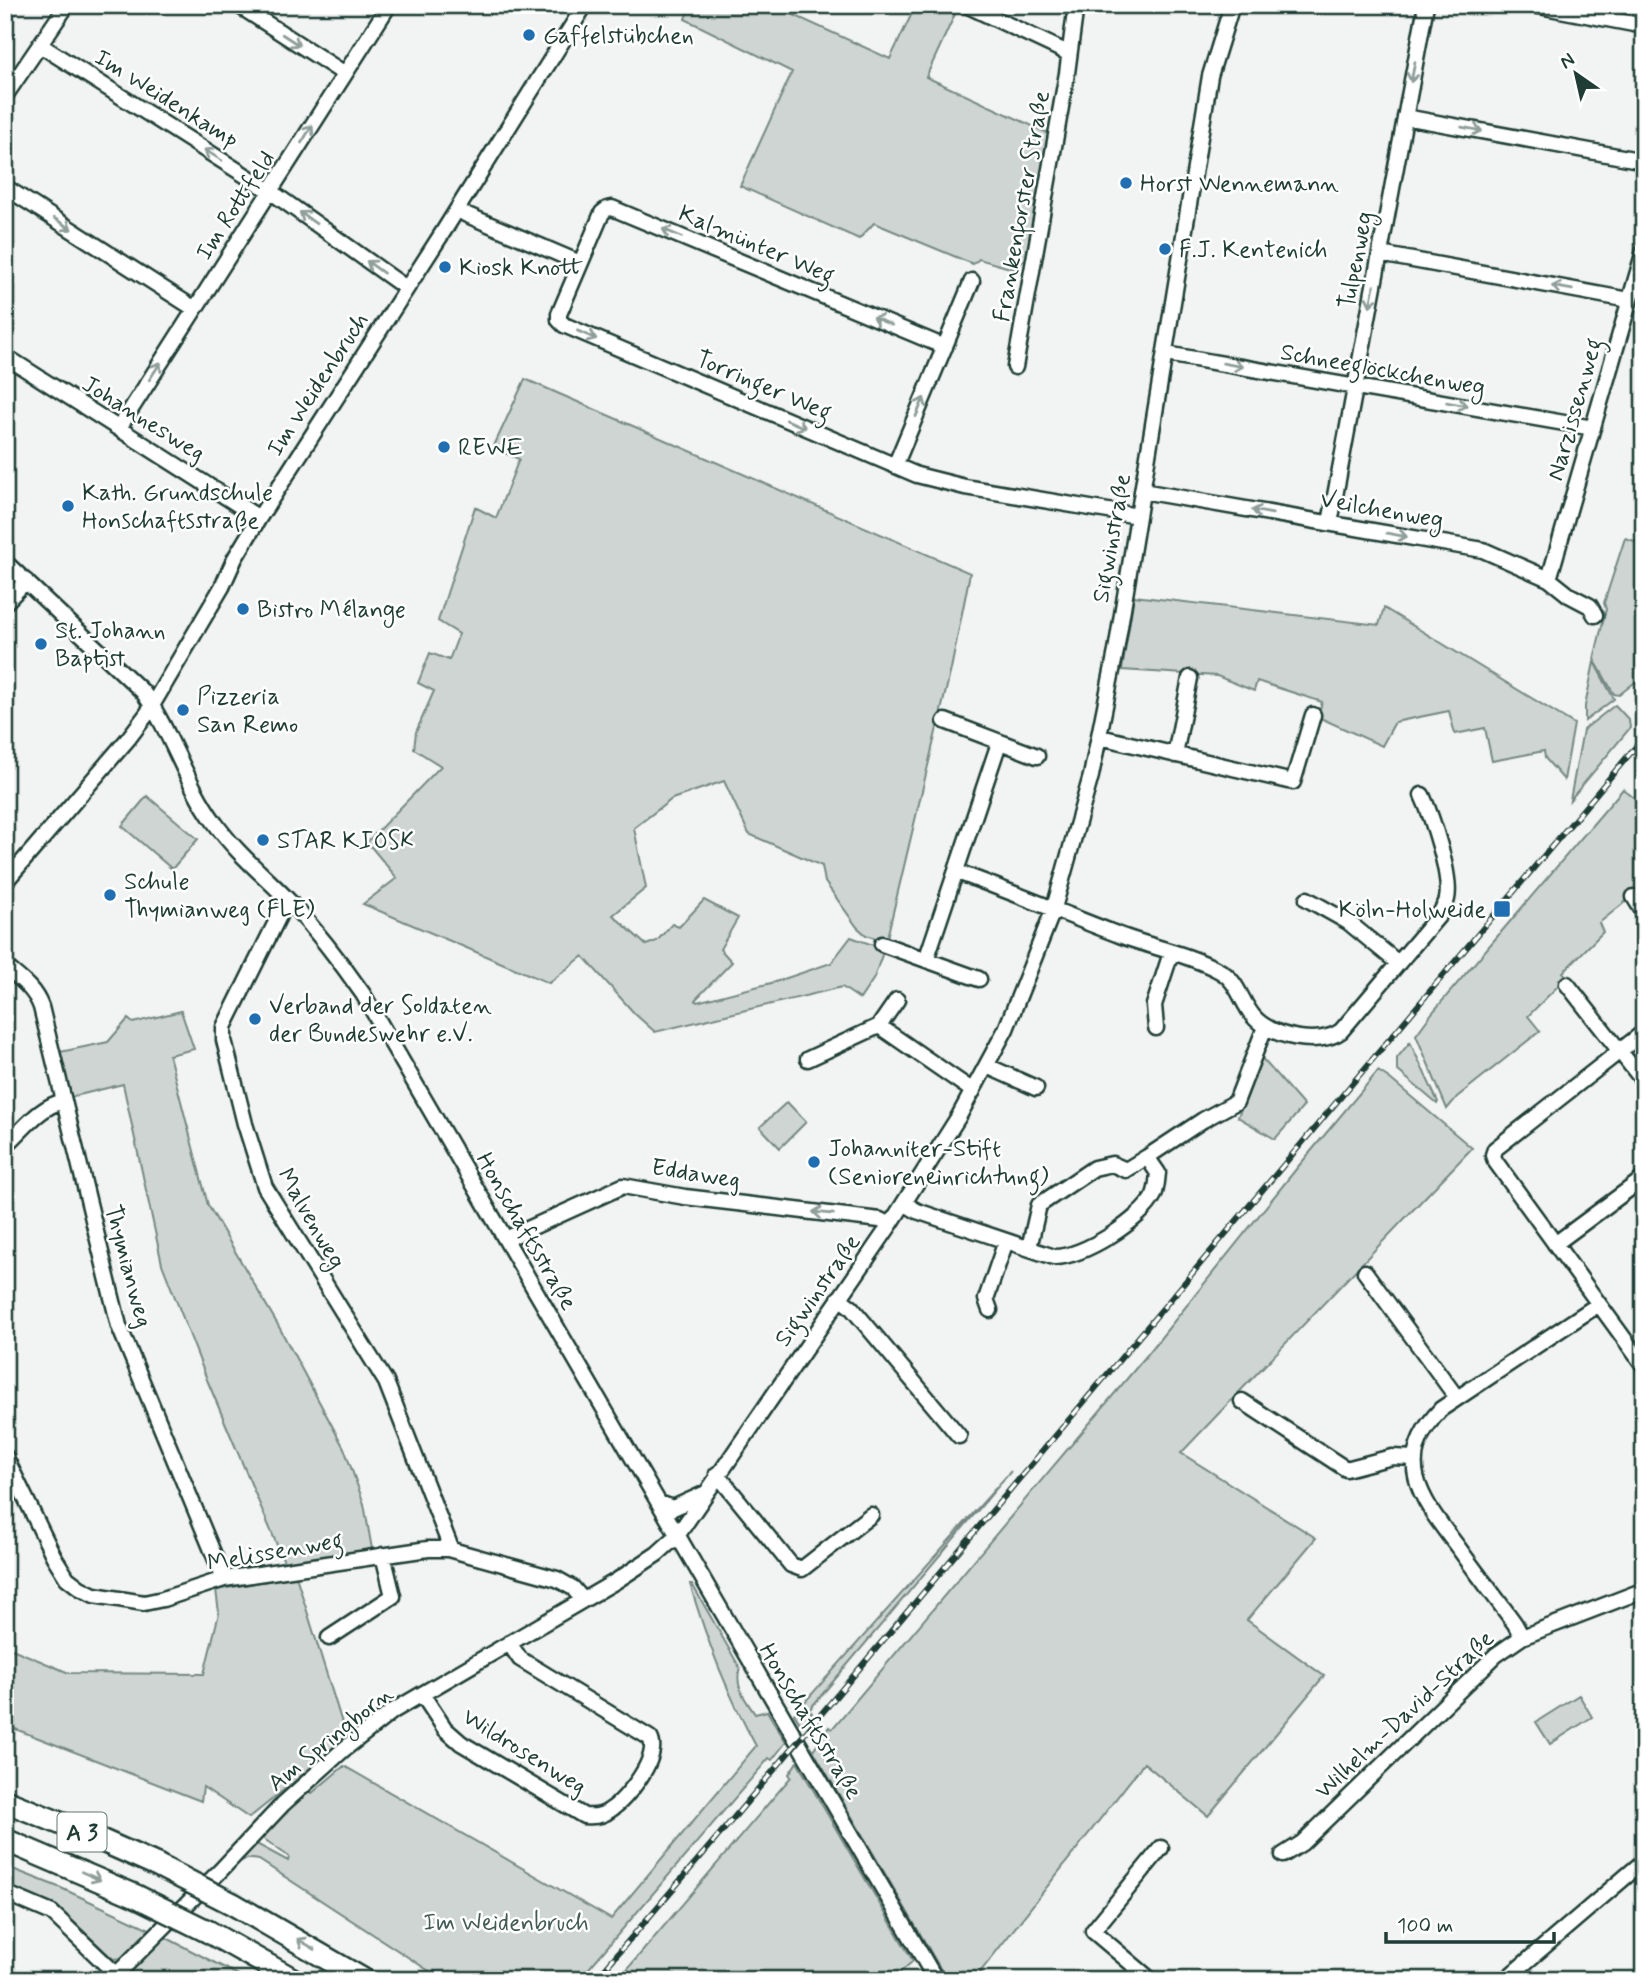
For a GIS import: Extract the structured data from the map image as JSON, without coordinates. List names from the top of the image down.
{
  "streets": {
    "highway": ["A 3"],
    "street": [
      "Im Weidenkamp",
      "Im Rottfeld",
      "Frankenforster Straße",
      "Kalmünter Weg",
      "Tulpenweg",
      "Schneeglöckchenweg",
      "Im Weidenbruch",
      "Torringer Weg",
      "Narzissenweg",
      "Johannesweg",
      "Veilchenweg",
      "Sigwinstraße",
      "Eddaweg",
      "Malvenweg",
      "Honschaftsstraße",
      "Thymianweg",
      "Melissenweg",
      "Wilhelm-David-Straße",
      "Am Springborn",
      "Wildrosenweg"
    ]
  },
  "crossings": [
    ["Im Weidenkamp", "Im Rottfeld"],
    ["Im Weidenkamp", "Im Weidenbruch"],
    ["Im Rottfeld", "Johannesweg"],
    ["Kalmünter Weg", "Torringer Weg"],
    ["Tulpenweg", "Schneeglöckchenweg"],
    ["Tulpenweg", "Veilchenweg"],
    ["Schneeglöckchenweg", "Narzissenweg"],
    ["Schneeglöckchenweg", "Sigwinstraße"],
    ["Im Weidenbruch", "Johannesweg"],
    ["Im Weidenbruch", "Honschaftsstraße"],
    ["Torringer Weg", "Sigwinstraße"],
    ["Narzissenweg", "Veilchenweg"],
    ["Veilchenweg", "Sigwinstraße"],
    ["Sigwinstraße", "Eddaweg"],
    ["Sigwinstraße", "Honschaftsstraße"],
    ["Sigwinstraße", "Am Springborn"],
    ["Eddaweg", "Honschaftsstraße"],
    ["Malvenweg", "Honschaftsstraße"],
    ["Malvenweg", "Melissenweg"],
    ["Honschaftsstraße", "Am Springborn"],
    ["Thymianweg", "Melissenweg"],
    ["Melissenweg", "Am Springborn"],
    ["Am Springborn", "Wildrosenweg"]
  ],
  "one_way": [
    "Im Weidenkamp",
    "Im Rottfeld",
    "Kalmünter Weg",
    "Tulpenweg",
    "Schneeglöckchenweg",
    "Torringer Weg",
    "Eddaweg"
  ],
  "parks": ["Im Weidenbruch"],
  "places": {
    "other": [
      "Gaffelstübchen",
      "Horst Wennemann",
      "F.J. Kentenich",
      "Kiosk Knott",
      "REWE",
      "Kath. Grundschule Honschaftsstraße",
      "Bistro Mélange",
      "St. Johann Baptist",
      "Pizzeria San Remo",
      "STAR KIOSK",
      "Schule Thymianweg (FLE)",
      "Verband der Soldaten der Bundeswehr e.V.",
      "Johanniter-Stift (Senioreneinrichtung)"
    ],
    "transit": ["Köln-Holweide"]
  },
  "scale_bar": "100 m",
  "north": "top left"
}
